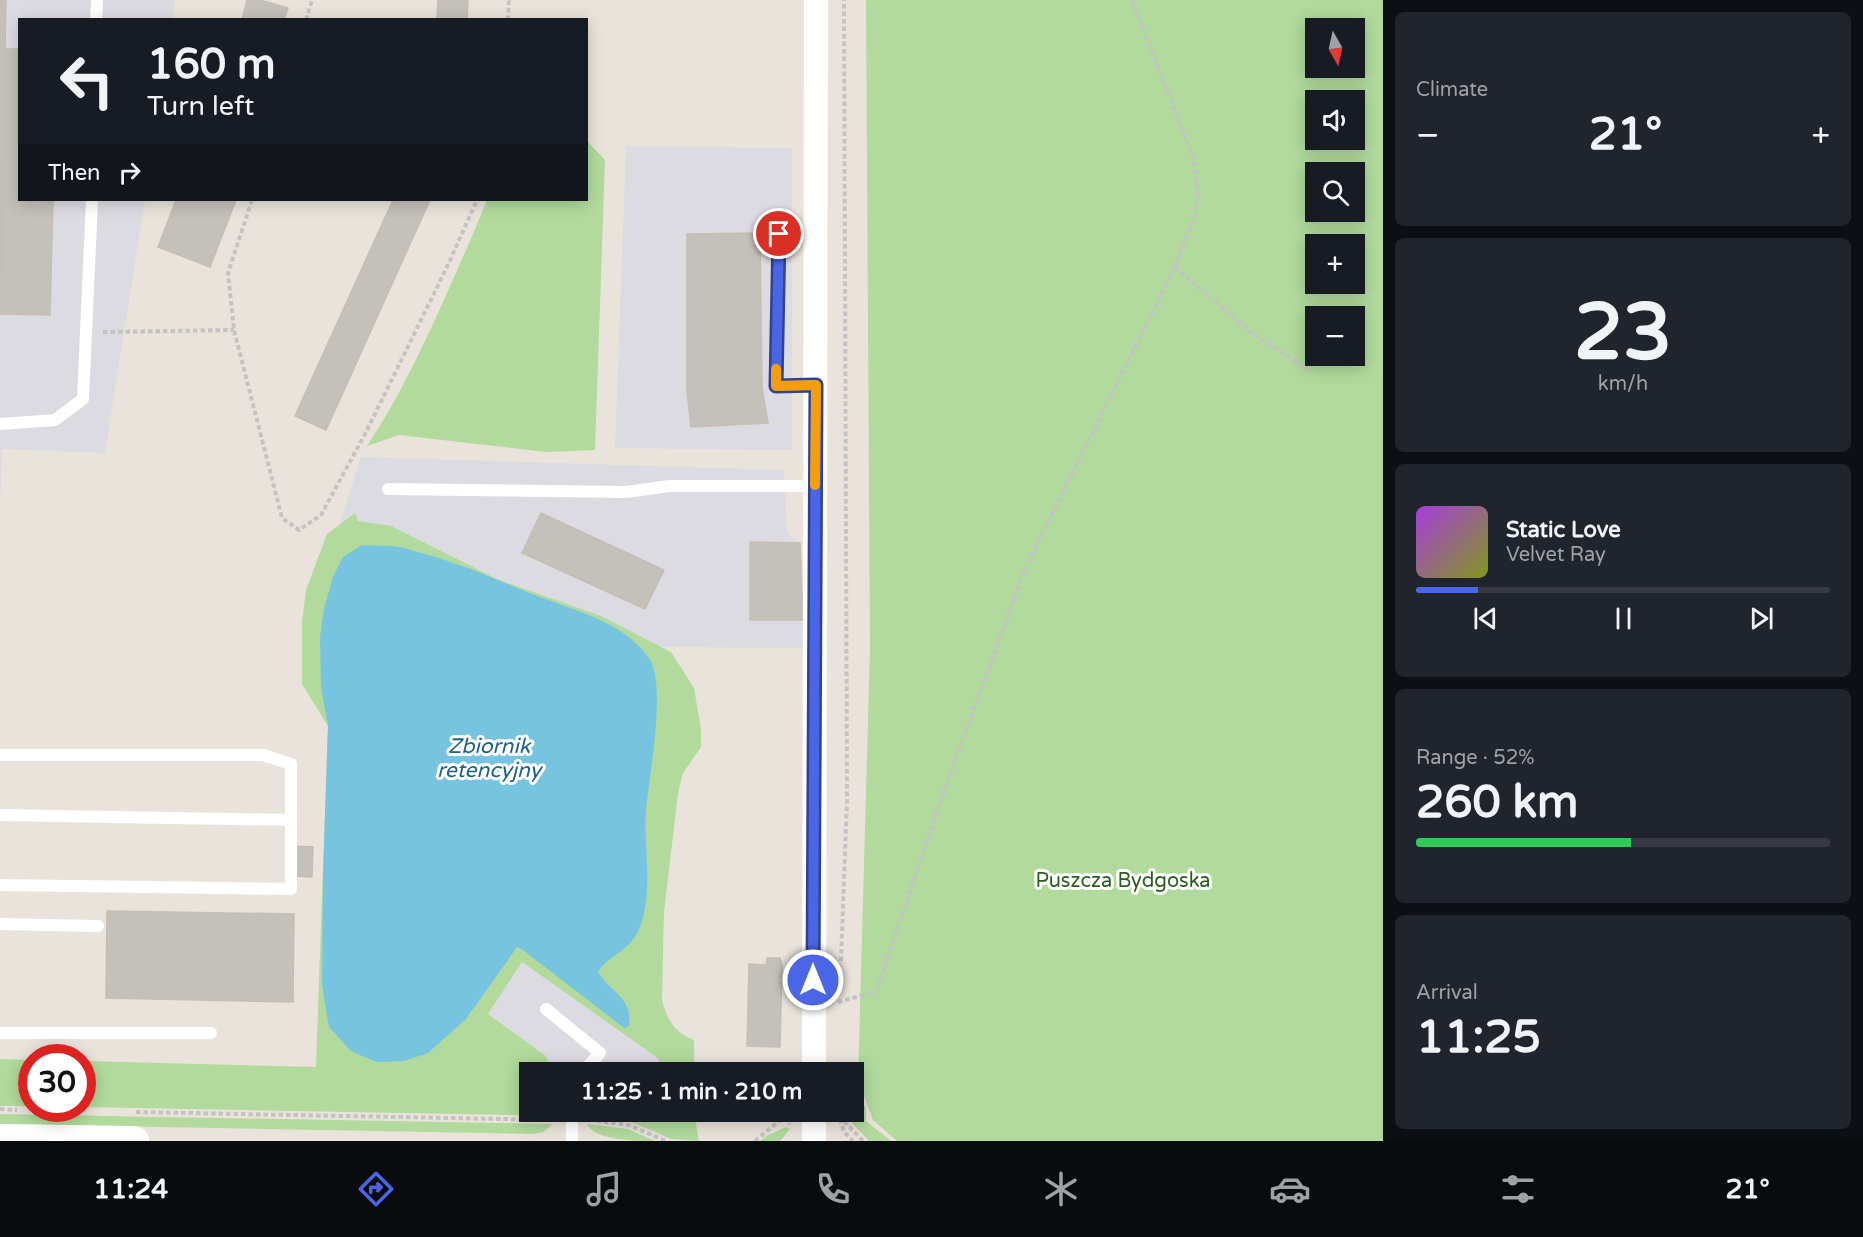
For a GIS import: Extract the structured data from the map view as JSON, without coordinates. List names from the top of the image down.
{
  "water": ["Zbiornik retencyjny"],
  "parks": ["Puszcza Bydgoska"],
  "north": "bottom",
  "page": {
    "tile": [
      "Climate",
      ["23", "km/h"],
      ["Range · 52%", "260 km"],
      ["Arrival", "11:25"]
    ],
    "map_buttons": ["+", "−"],
    "turn": ["160 m", "Turn left"],
    "heat": ["−", "21°", "+"],
    "then": "Then",
    "song": ["Static Love", "Velvet Ray"],
    "limit": "30",
    "trip": "11:25 · 1 min · 210 m",
    "tabs": ["11:24", "21°"]
  }
}
